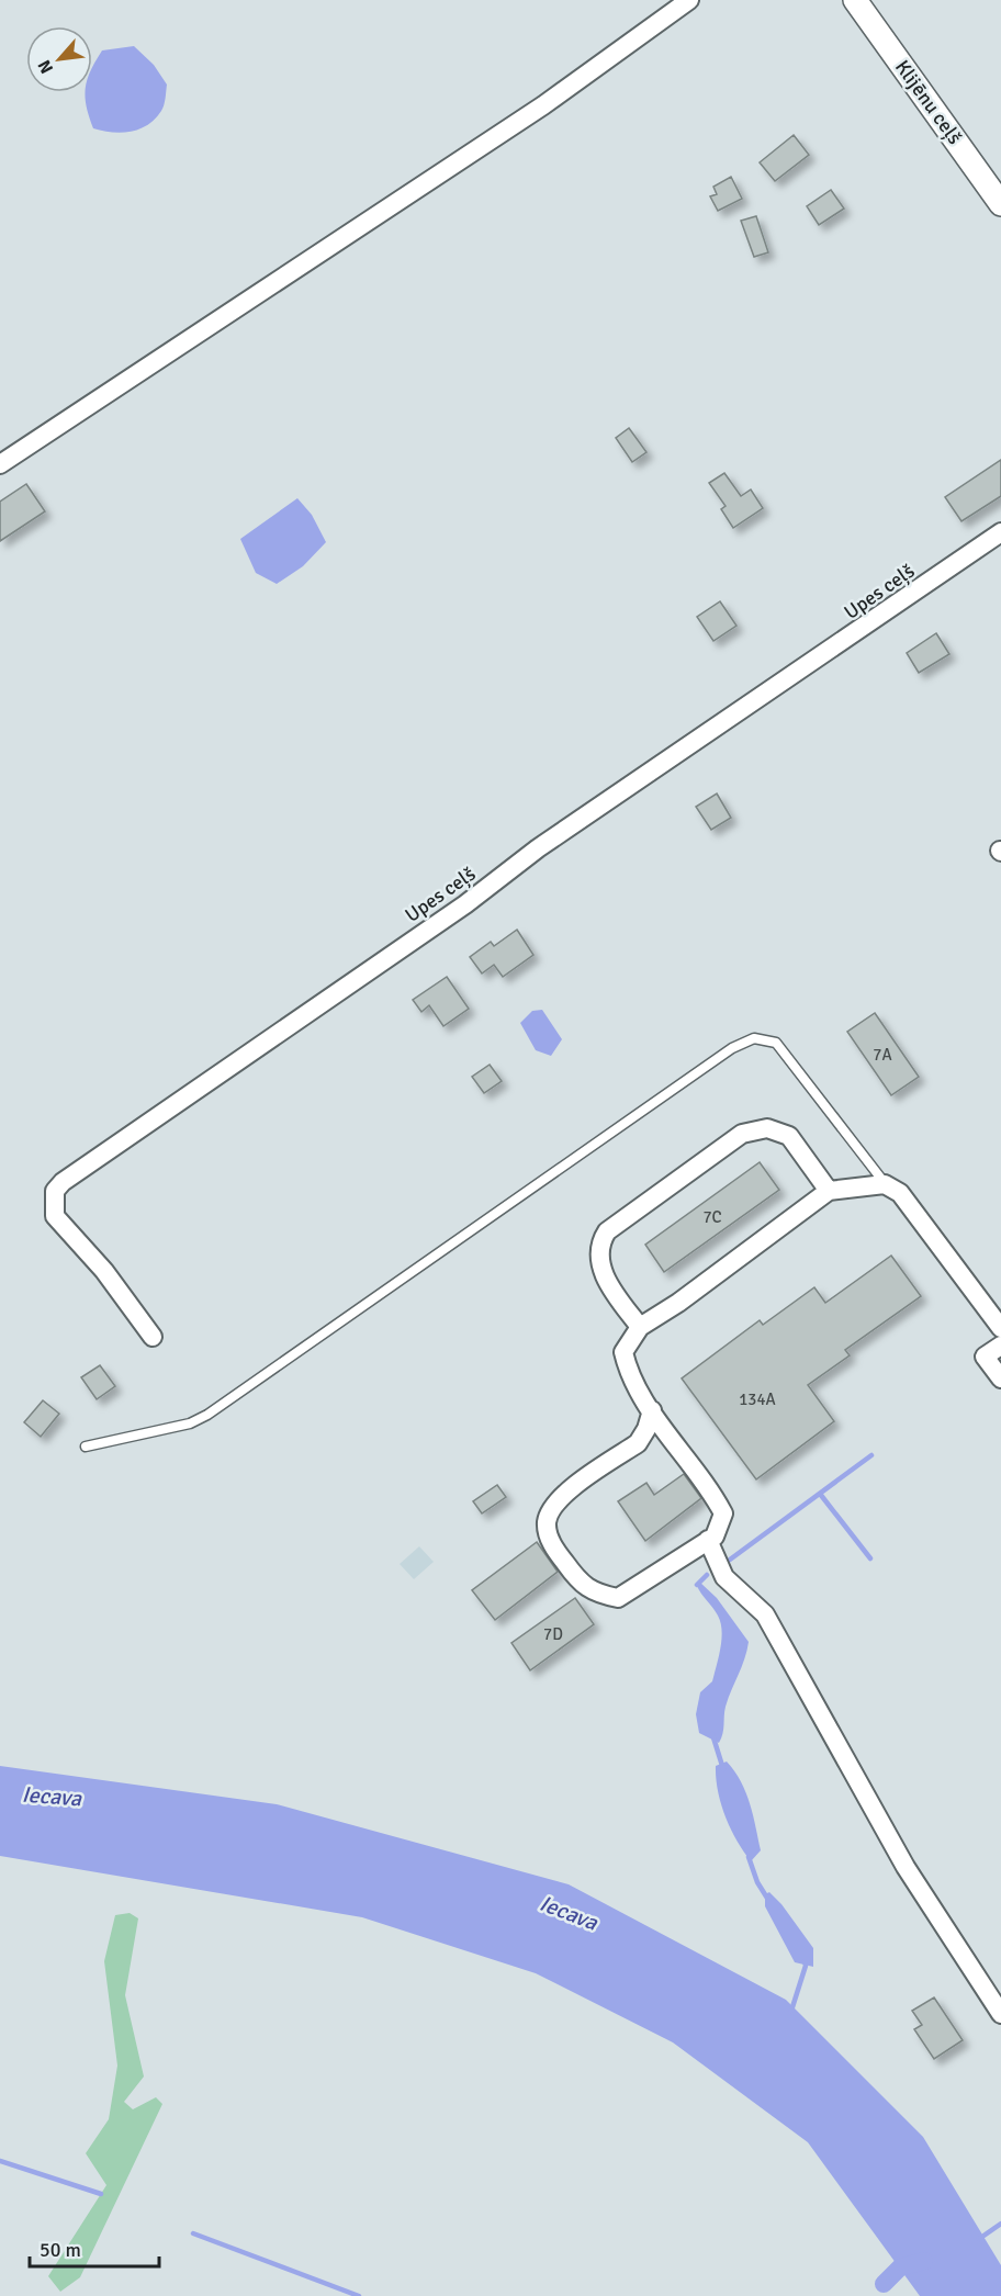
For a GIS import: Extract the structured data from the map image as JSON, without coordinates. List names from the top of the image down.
{
  "streets": {
    "street": ["Klijēnu ceļš", "Upes ceļš"]
  },
  "water": ["Iecava"],
  "house_numbers": [
    "7A",
    "7C",
    "134A",
    "7D"
  ],
  "scale_bar": "50 m",
  "north": "bottom left"
}
